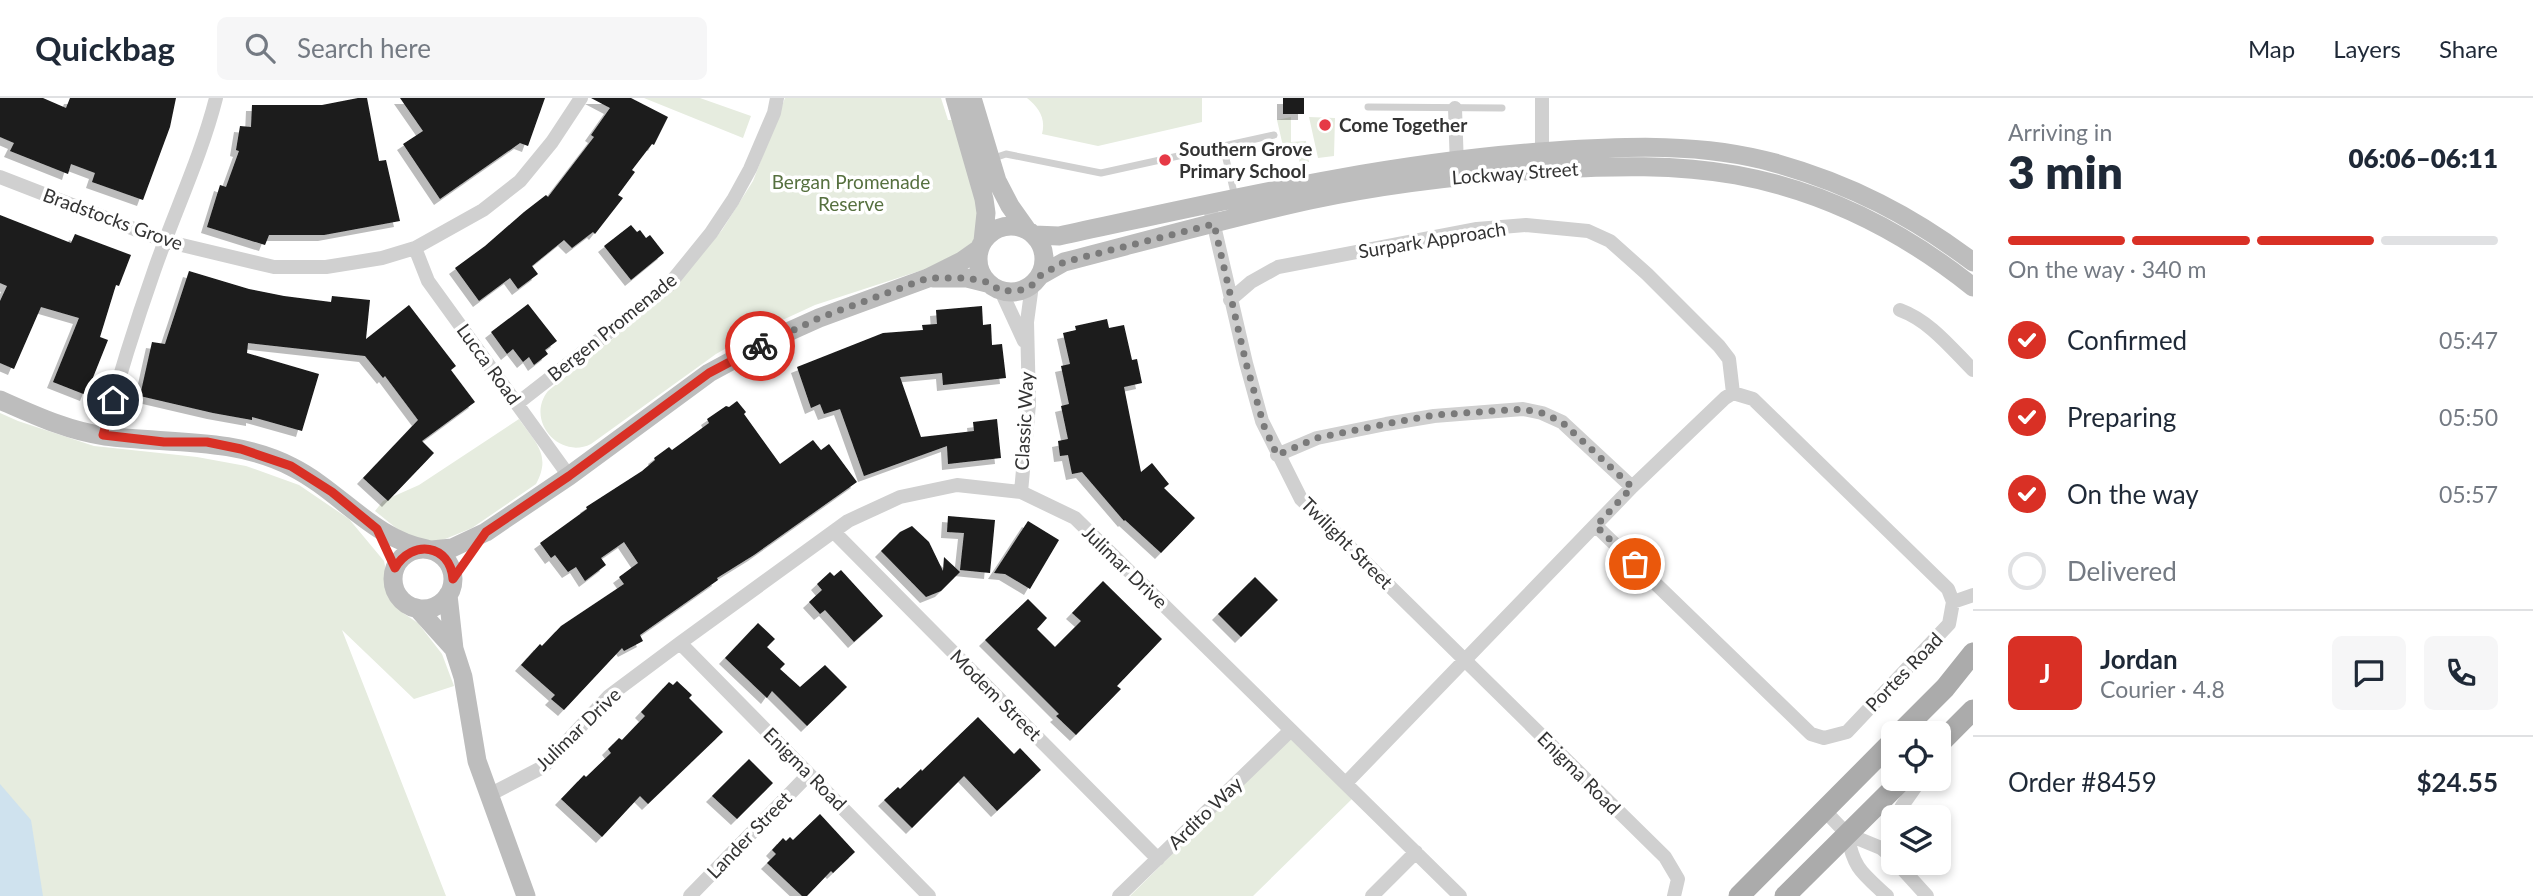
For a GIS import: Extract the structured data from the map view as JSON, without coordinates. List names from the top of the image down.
{
  "streets": {
    "street": [
      "Lockway Street",
      "Bradstocks Grove",
      "Surpark Approach",
      "Bergen Promenade",
      "Lucca Road",
      "Classic Way",
      "Twilight Street",
      "Julimar Drive",
      "Portes Road",
      "Modem Street",
      "Enigma Road",
      "Ardito Way",
      "Lander Street"
    ]
  },
  "crossings": [
    ["Lockway Street", "Classic Way"],
    ["Lockway Street", "Twilight Street"],
    ["Bradstocks Grove", "Lucca Road"],
    ["Surpark Approach", "Twilight Street"],
    ["Bergen Promenade", "Lucca Road"],
    ["Classic Way", "Julimar Drive"],
    ["Twilight Street", "Enigma Road"],
    ["Julimar Drive", "Modem Street"],
    ["Julimar Drive", "Enigma Road"],
    ["Julimar Drive", "Ardito Way"],
    ["Modem Street", "Ardito Way"],
    ["Enigma Road", "Lander Street"]
  ],
  "parks": ["Bergan Promenade Reserve"],
  "places": ["Come Together", "Southern Grove Primary School"],
  "page": {
    "header": "Quickbag",
    "search": "Search here",
    "nav": ["Map", "Layers", "Share"],
    "heading": ["3 min", "Arriving in", "06:06–06:11"],
    "panel": [
      "Jordan",
      "Courier · 4.8",
      "Order #8459",
      "$24.55"
    ],
    "bar": "On the way · 340 m",
    "list": [
      ["Confirmed", "05:47"],
      ["Preparing", "05:50"],
      ["On the way", "05:57"],
      "Delivered"
    ],
    "round": "J"
  }
}
